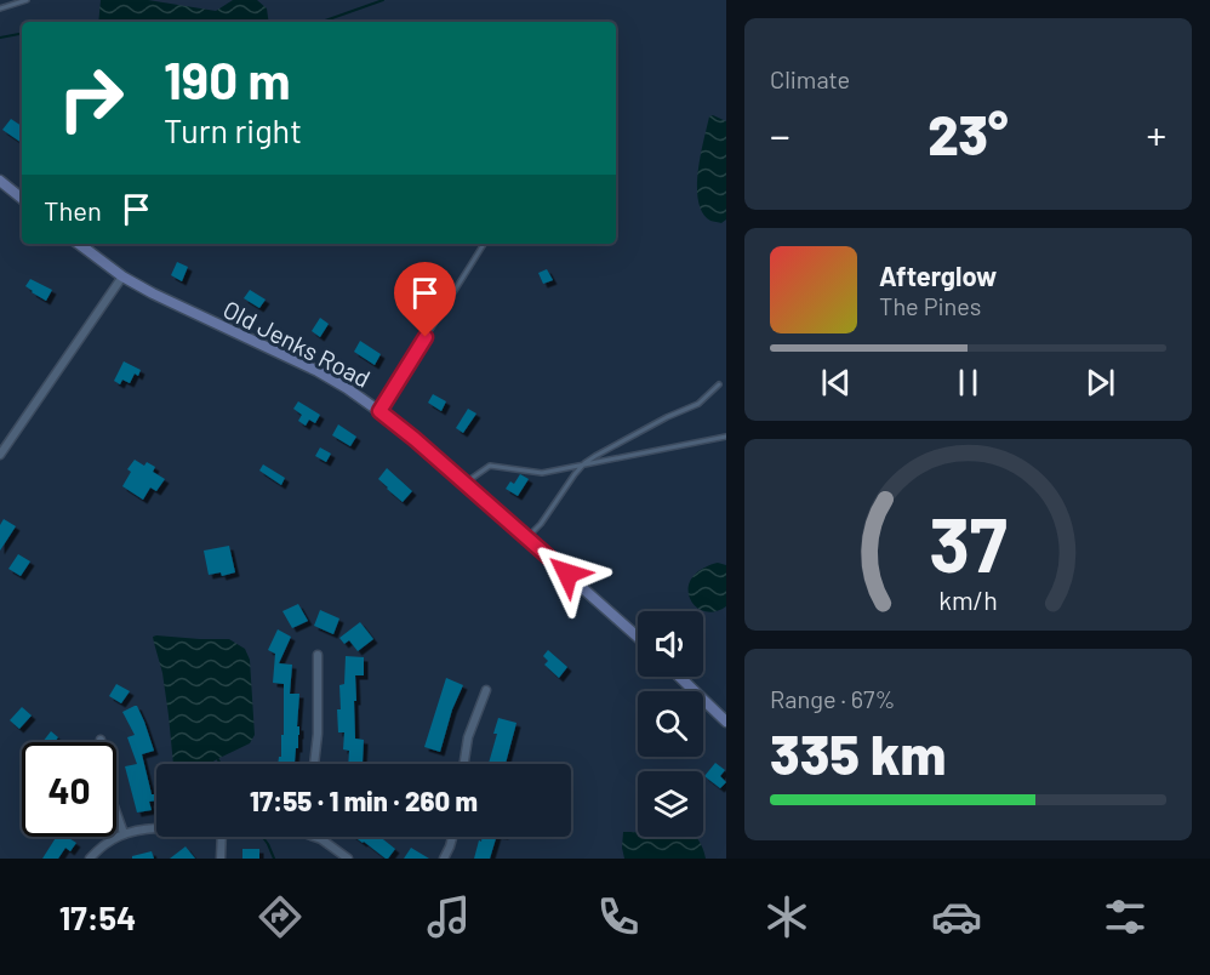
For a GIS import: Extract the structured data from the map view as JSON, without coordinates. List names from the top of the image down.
{
  "streets": {
    "street": ["Old Jenks Road"]
  },
  "page": {
    "tile": [
      "Climate",
      ["Range · 67%", "335 km"]
    ],
    "turn": ["190 m", "Turn right"],
    "heat": ["−", "23°", "+"],
    "then": "Then",
    "song": ["Afterglow", "The Pines"],
    "limit": "40",
    "trip": "17:55 · 1 min · 260 m",
    "tabs": "17:54",
    "gauge": ["37", "km/h"]
  }
}
